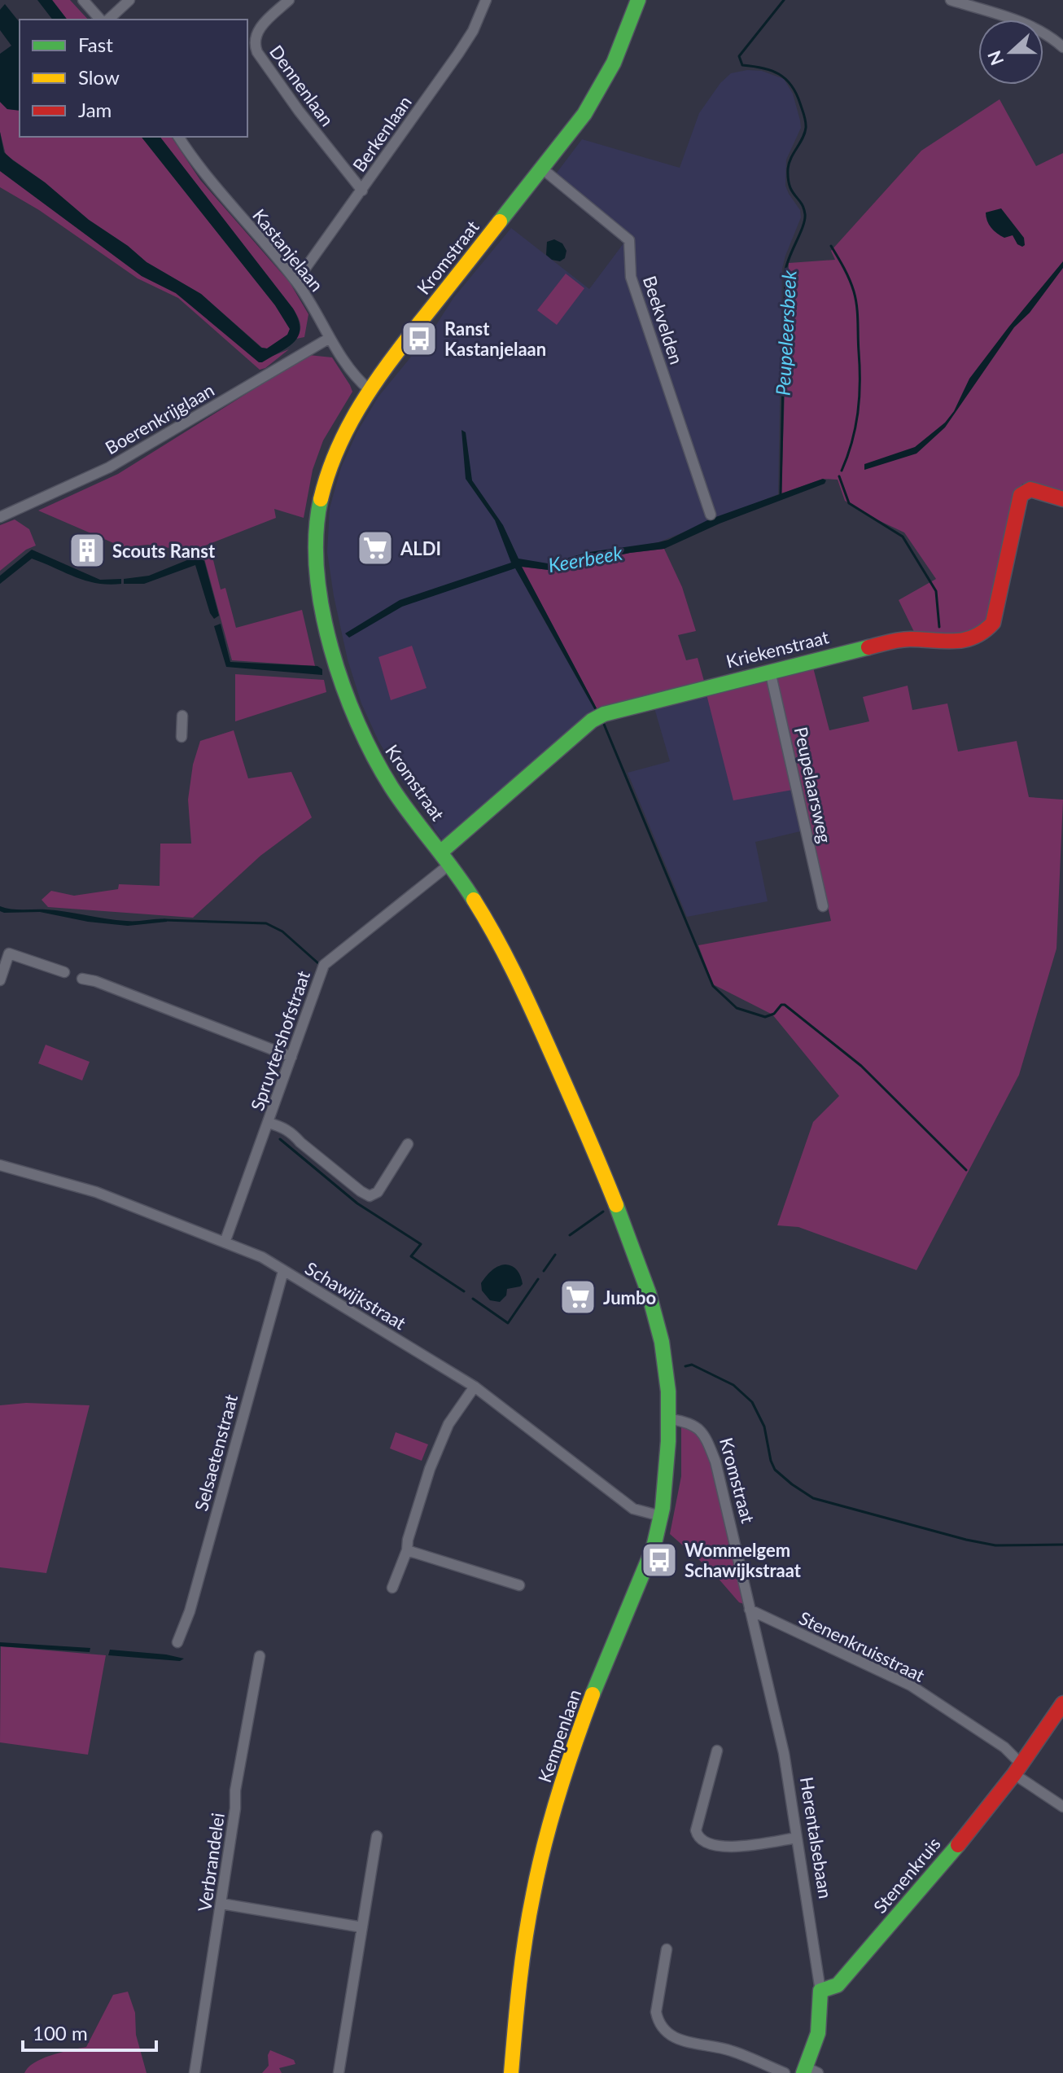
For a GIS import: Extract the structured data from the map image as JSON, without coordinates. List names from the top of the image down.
{
  "streets": {
    "main road": [
      "Kromstraat",
      "Kriekenstraat",
      "Kempenlaan",
      "Herentalsebaan",
      "Stenenkruis"
    ],
    "street": [
      "Dennenlaan",
      "Berkenlaan",
      "Kastanjelaan",
      "Beekvelden",
      "Boerenkrijglaan",
      "Peupelaarsweg",
      "Spruytershofstraat",
      "Schawijkstraat",
      "Selsaetenstraat",
      "Stenenkruisstraat",
      "Verbrandelei"
    ]
  },
  "crossings": [
    ["Dennenlaan", "Berkenlaan"],
    ["Berkenlaan", "Kastanjelaan"],
    ["Kastanjelaan", "Kromstraat"],
    ["Kastanjelaan", "Boerenkrijglaan"],
    ["Kromstraat", "Beekvelden"],
    ["Kromstraat", "Kriekenstraat"],
    ["Kromstraat", "Spruytershofstraat"],
    ["Kromstraat", "Stenenkruisstraat"],
    ["Kromstraat", "Kempenlaan"],
    ["Kromstraat", "Herentalsebaan"],
    ["Kriekenstraat", "Peupelaarsweg"],
    ["Kriekenstraat", "Spruytershofstraat"],
    ["Spruytershofstraat", "Schawijkstraat"],
    ["Schawijkstraat", "Selsaetenstraat"],
    ["Schawijkstraat", "Kempenlaan"],
    ["Stenenkruisstraat", "Herentalsebaan"],
    ["Stenenkruisstraat", "Stenenkruis"],
    ["Herentalsebaan", "Stenenkruis"]
  ],
  "water": ["Peupeleersbeek", "Keerbeek"],
  "places": {
    "bus stop": ["Ranst Kastanjelaan", "Wommelgem Schawijkstraat"],
    "supermarket": ["ALDI", "Jumbo"],
    "building": ["Scouts Ranst"]
  },
  "legend": ["Fast", "Slow", "Jam"],
  "scale_bar": "100 m",
  "north": "left"
}
